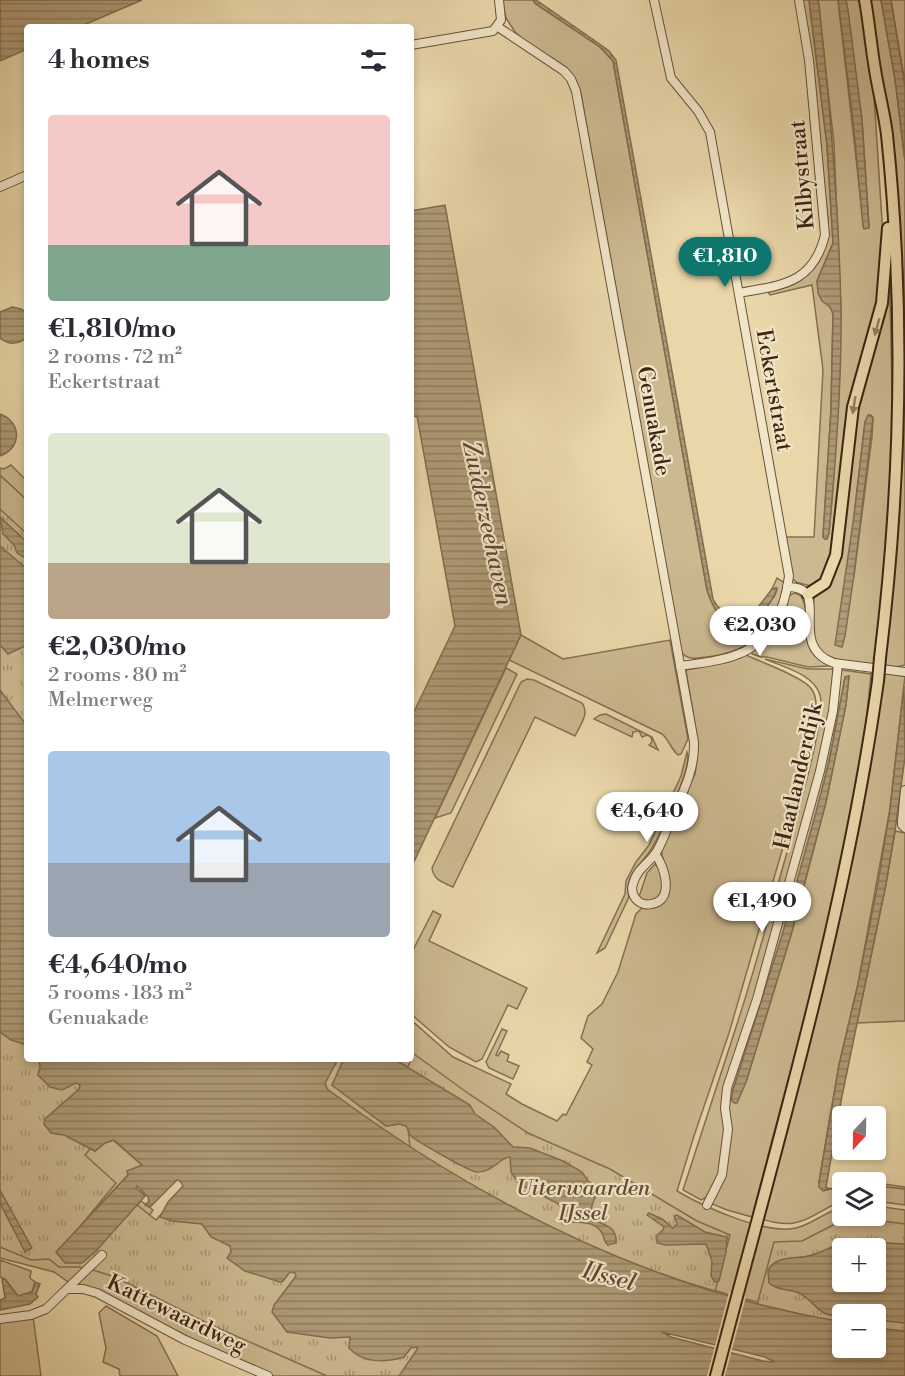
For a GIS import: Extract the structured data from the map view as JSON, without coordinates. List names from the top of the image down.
{
  "streets": {
    "street": [
      "Kilbystraat",
      "Eckertstraat",
      "Genuakade",
      "Haatlanderdijk",
      "Kattewaardweg"
    ]
  },
  "crossings": [
    ["Kilbystraat", "Eckertstraat"],
    ["Eckertstraat", "Genuakade"]
  ],
  "water": ["Zuiderzeehaven", "IJssel"],
  "parks": ["Uiterwaarden IJssel"],
  "north": "bottom",
  "page": {
    "heading": "4 homes",
    "list": [
      {
        "name": "€1,810/mo",
        "note": "2 rooms · 72 m² · Eckertstraat"
      },
      {
        "name": "€2,030/mo",
        "note": "2 rooms · 80 m² · Melmerweg"
      },
      {
        "name": "€4,640/mo",
        "note": "5 rooms · 183 m² · Genuakade"
      }
    ],
    "price": [
      "€1,810",
      "€2,030",
      "€4,640",
      "€1,490"
    ],
    "map_buttons": ["+", "−"]
  }
}
